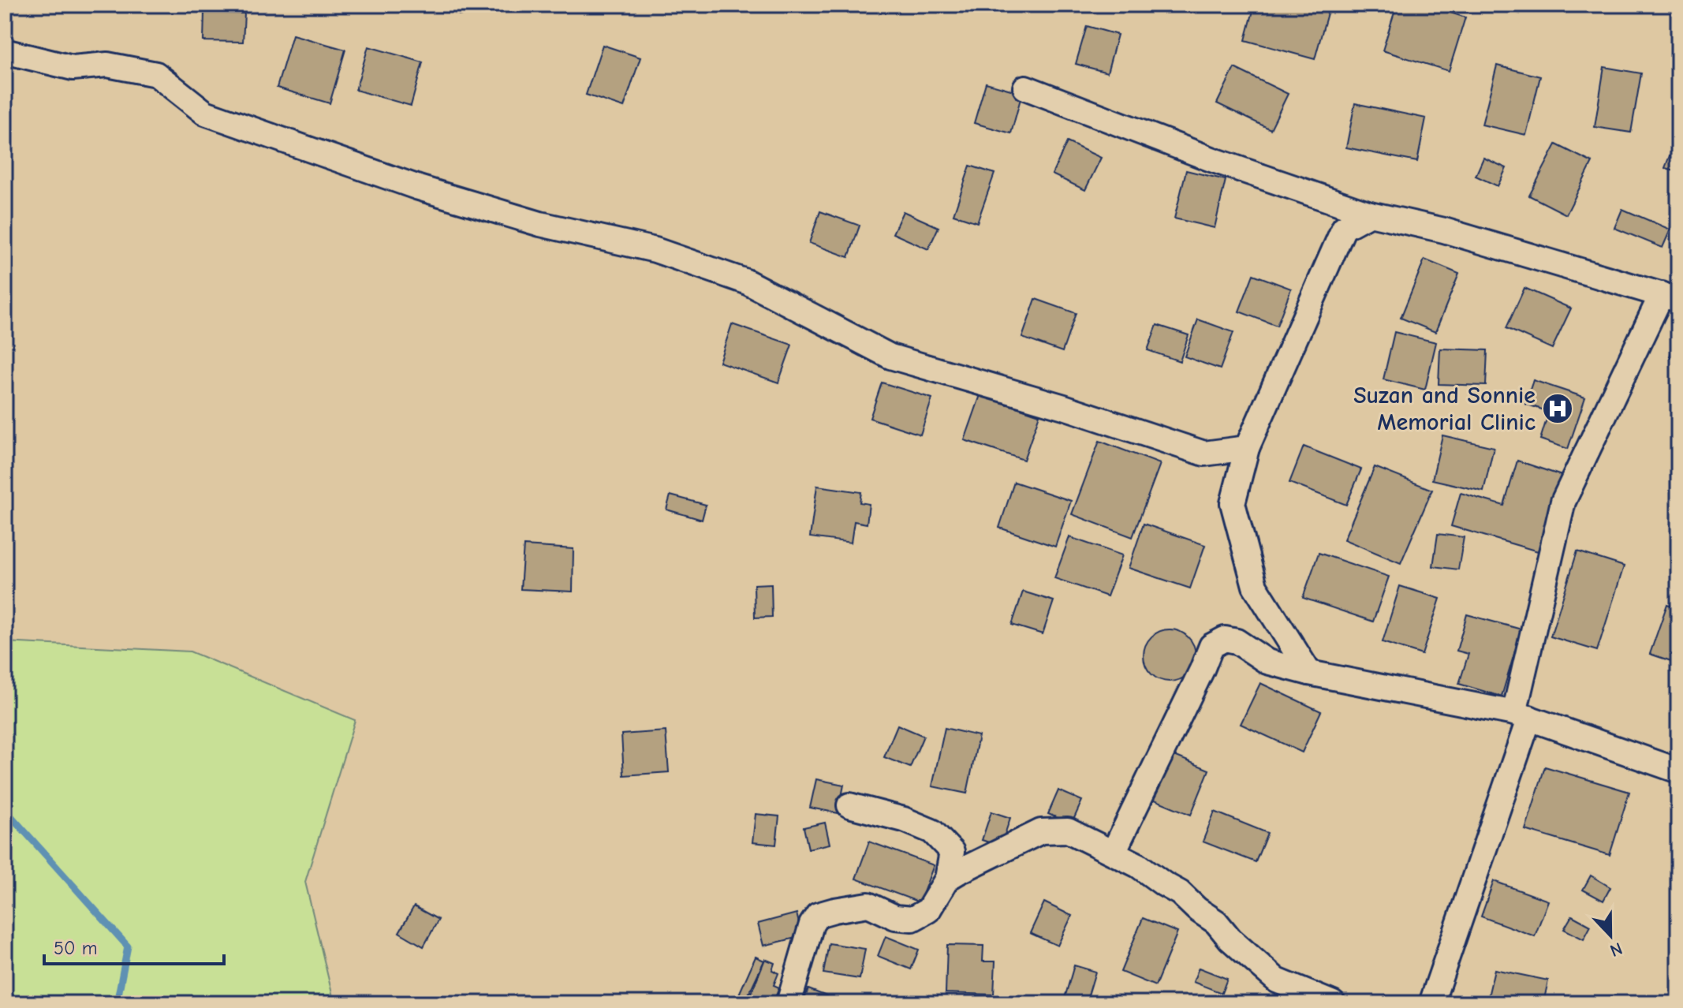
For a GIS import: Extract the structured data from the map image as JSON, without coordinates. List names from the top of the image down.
{
  "places": {
    "hospital": ["Suzan and Sonnie Memorial Clinic"]
  },
  "scale_bar": "50 m",
  "north": "bottom"
}
